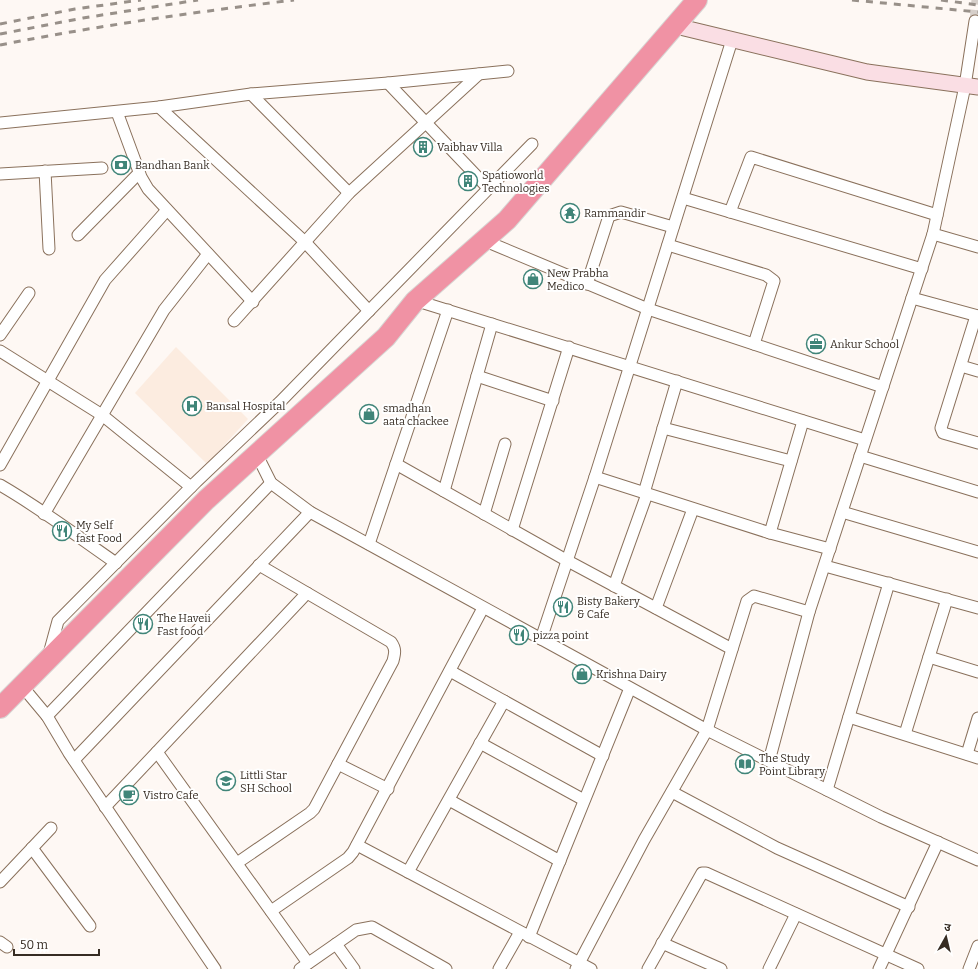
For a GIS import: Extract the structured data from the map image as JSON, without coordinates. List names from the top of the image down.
{
  "places": {
    "building": ["Vaibhav Villa", "Spatioworld Technologies"],
    "bank": ["Bandhan Bank"],
    "temple": ["Rammandir"],
    "shop": ["New Prabha Medico", "smadhan aata chackee", "Krishna Dairy"],
    "office": ["Ankur School"],
    "hospital": ["Bansal Hospital"],
    "restaurant": [
      "My Self fast Food",
      "Bisty Bakery & Cafe",
      "The Haveii Fast food",
      "pizza point"
    ],
    "library": ["The Study Point Library"],
    "school or university": ["Littli Star SH School"],
    "cafe": ["Vistro Cafe"]
  },
  "scale_bar": "50 m",
  "north": "top"
}
